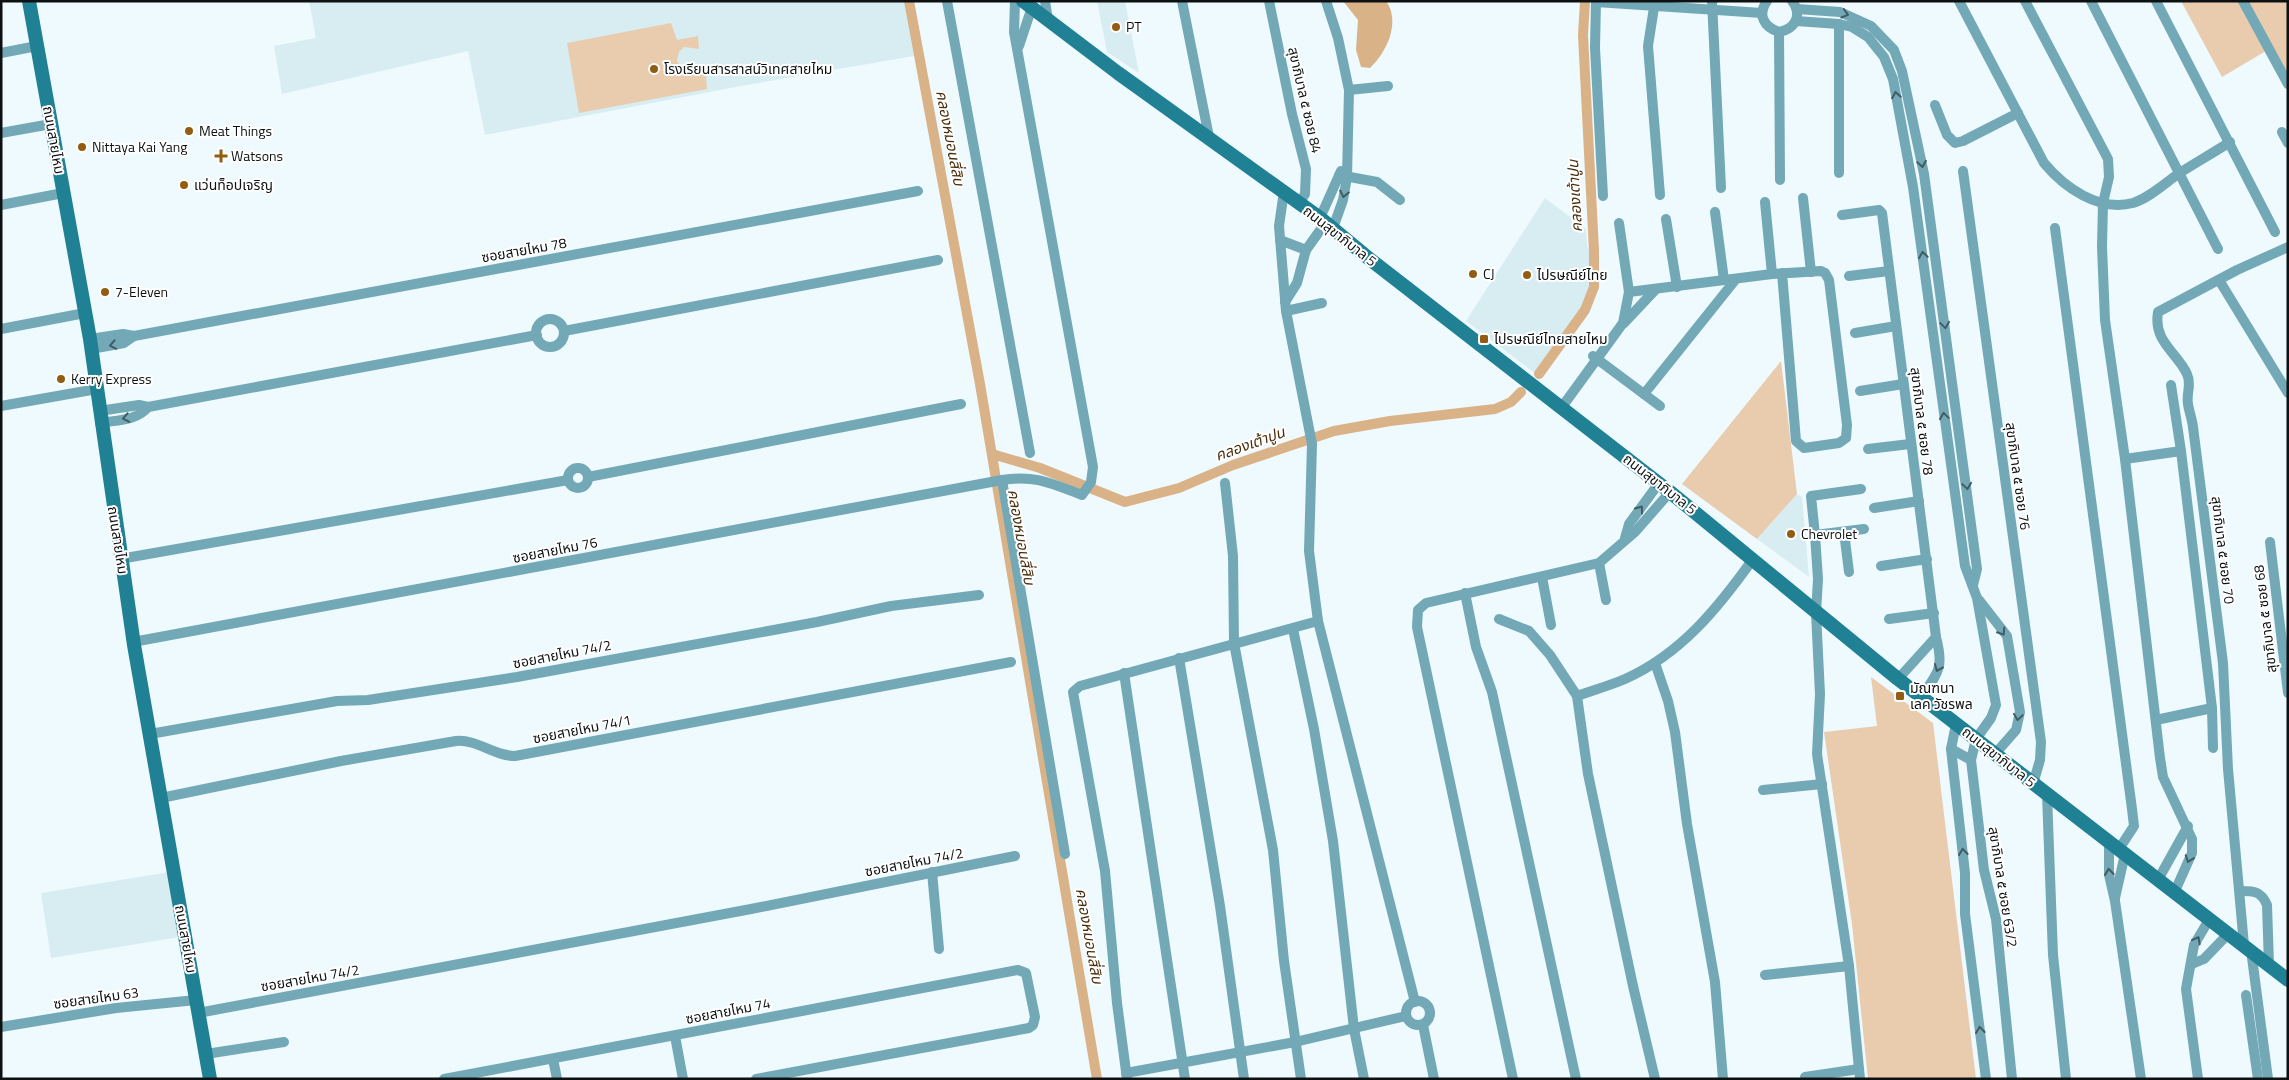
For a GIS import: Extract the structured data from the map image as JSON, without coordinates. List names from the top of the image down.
{
  "streets": {
    "main road": ["ถนนสายไหม", "ถนนสุขาภิบาล 5"],
    "street": [
      "สุขาภิบาล ๕ ซอย 84",
      "ซอยสายไหม 78",
      "สุขาภิบาล ๕ ซอย 78",
      "สุขาภิบาล ๕ ซอย 76",
      "ซอยสายไหม 76",
      "สุขาภิบาล ๕ ซอย 70",
      "สุขาภิบาล ๕ ซอย 68",
      "ซอยสายไหม 74/2",
      "ซอยสายไหม 74/1",
      "สุขาภิบาล ๕ ซอย 63/2",
      "ซอยสายไหม 63",
      "ซอยสายไหม 74"
    ]
  },
  "crossings": [
    ["สุขาภิบาล ๕ ซอย 84", "ถนนสุขาภิบาล 5"],
    ["ถนนสายไหม", "ซอยสายไหม 78"],
    ["ถนนสายไหม", "ซอยสายไหม 76"],
    ["ถนนสายไหม", "ซอยสายไหม 74/2"],
    ["ถนนสายไหม", "ซอยสายไหม 74/1"],
    ["ถนนสายไหม", "ซอยสายไหม 63"],
    ["ถนนสุขาภิบาล 5", "สุขาภิบาล ๕ ซอย 78"],
    ["ถนนสุขาภิบาล 5", "สุขาภิบาล ๕ ซอย 76"],
    ["ถนนสุขาภิบาล 5", "สุขาภิบาล ๕ ซอย 70"],
    ["ซอยสายไหม 74/2", "ซอยสายไหม 63"]
  ],
  "water": ["คลองหมอนสี่สิบ", "คลองเต้าปูน"],
  "places": {
    "other": [
      "PT",
      "โรงเรียนสารสาสน์วิเทศสายไหม",
      "Meat Things",
      "Nittaya Kai Yang",
      "แว่นท็อปเจริญ",
      "CJ",
      "ไปรษณีย์ไทย",
      "7-Eleven",
      "Kerry Express",
      "Chevrolet"
    ],
    "health": ["Watsons"],
    "transit": ["ไปรษณีย์ไทยสายไหม", "มัณฑนา เลค วัชรพล"]
  }
}
